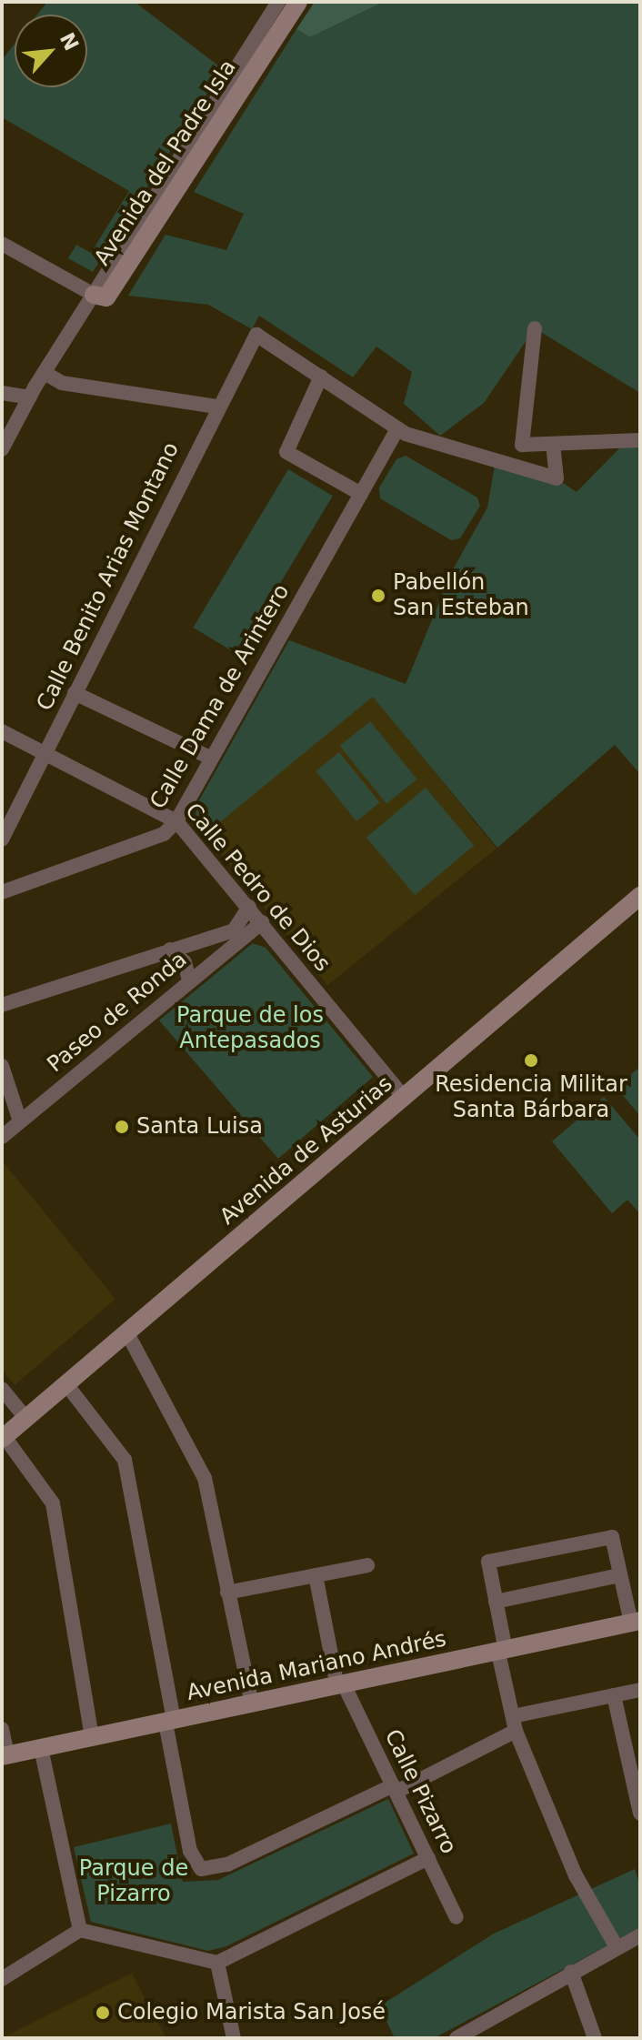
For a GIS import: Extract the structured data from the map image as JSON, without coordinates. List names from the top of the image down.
{
  "streets": {
    "main road": ["Avenida del Padre Isla", "Avenida de Asturias", "Avenida Mariano Andrés"],
    "street": [
      "Calle Benito Arias Montano",
      "Calle Dama de Arintero",
      "Calle Pedro de Dios",
      "Paseo de Ronda",
      "Calle Pizarro"
    ]
  },
  "crossings": [
    ["Calle Benito Arias Montano", "Calle Pedro de Dios"],
    ["Calle Dama de Arintero", "Calle Pedro de Dios"],
    ["Calle Pedro de Dios", "Paseo de Ronda"],
    ["Calle Pedro de Dios", "Avenida de Asturias"],
    ["Avenida Mariano Andrés", "Calle Pizarro"]
  ],
  "parks": ["Parque de los Antepasados", "Parque de Pizarro"],
  "places": [
    "Pabellón San Esteban",
    "Residencia Militar Santa Bárbara",
    "Santa Luisa",
    "Colegio Marista San José"
  ],
  "north": "top right"
}
